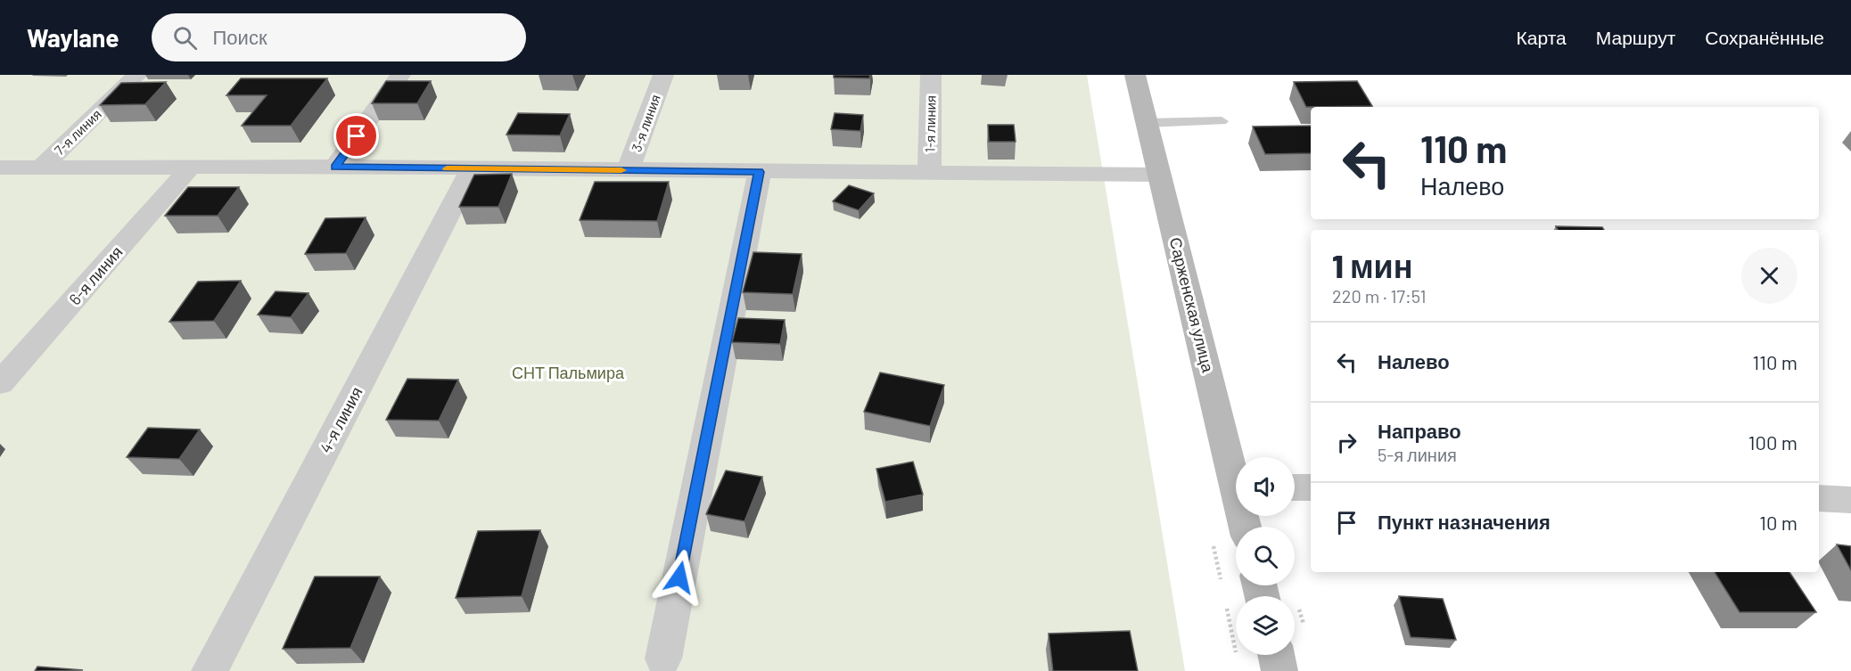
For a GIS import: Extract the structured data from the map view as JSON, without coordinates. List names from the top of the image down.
{
  "streets": {
    "main road": ["Сарженская улица"],
    "street": [
      "3-я линия",
      "1-я линия",
      "7-я линия",
      "6-я линия",
      "4-я линия"
    ]
  },
  "parks": ["СНТ Пальмира"],
  "page": {
    "header": "Waylane",
    "search": "Поиск",
    "nav": ["Карта", "Маршрут", "Сохранённые"],
    "turn": ["110 m", "Налево"],
    "heading": ["1 мин", "220 m · 17:51"],
    "list": [
      {
        "name": "Налево",
        "value": "110 m"
      },
      {
        "name": "Направо",
        "note": "5-я линия",
        "value": "100 m"
      },
      {
        "name": "Пункт назначения",
        "value": "10 m"
      }
    ]
  }
}
